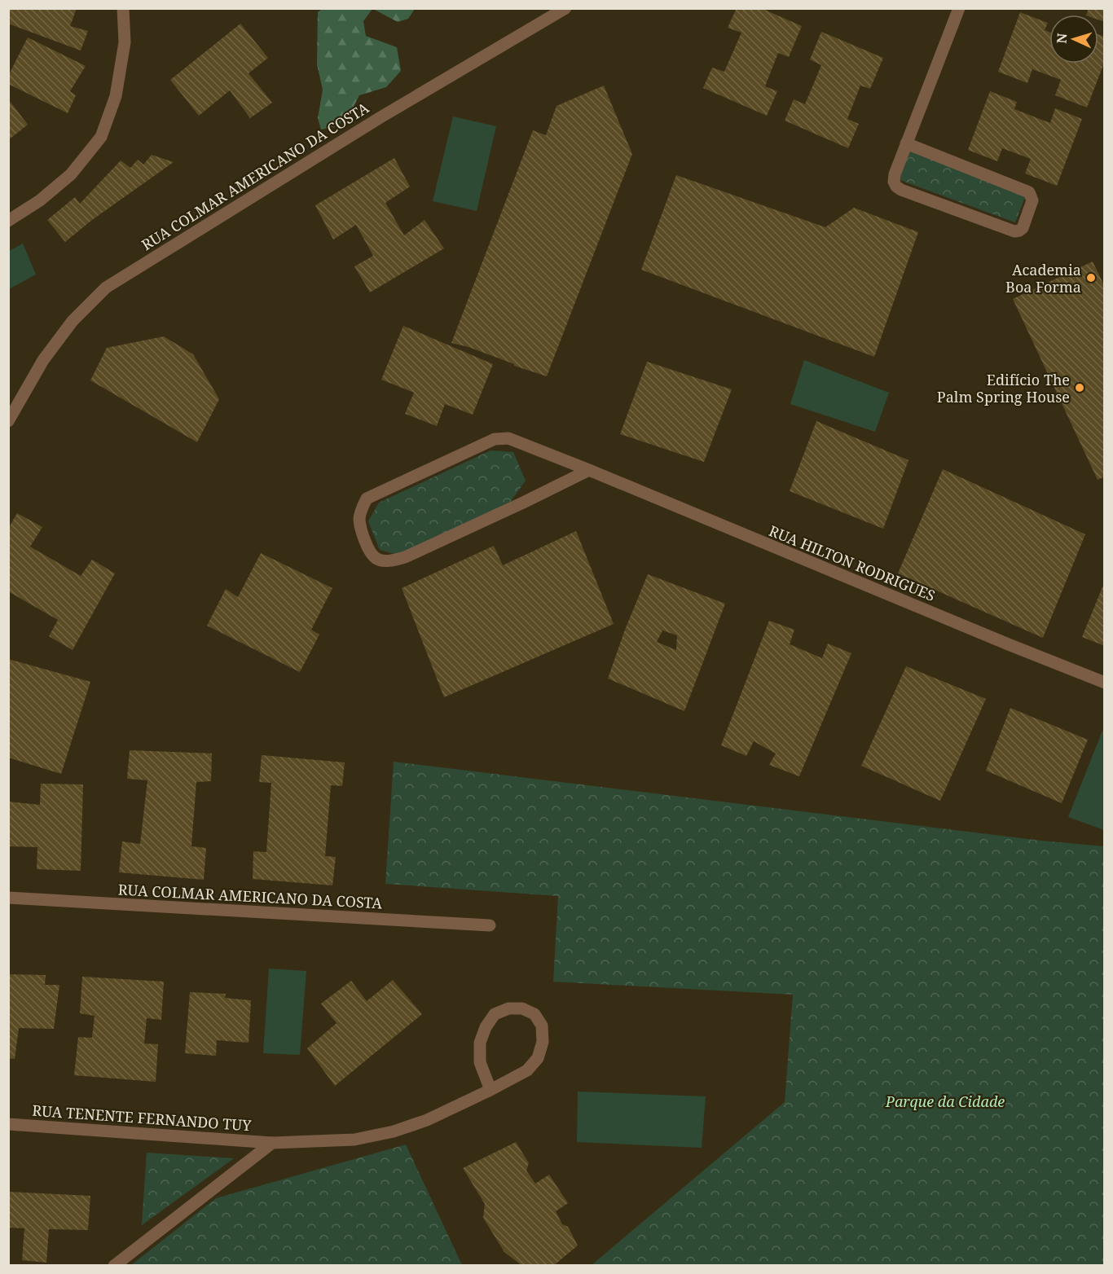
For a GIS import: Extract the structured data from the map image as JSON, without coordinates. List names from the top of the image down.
{
  "streets": {
    "street": ["RUA COLMAR AMERICANO DA COSTA", "RUA HILTON RODRIGUES", "RUA TENENTE FERNANDO TUY"]
  },
  "parks": ["Parque da Cidade"],
  "places": ["Academia Boa Forma", "Edifício The Palm Spring House"],
  "north": "left"
}
